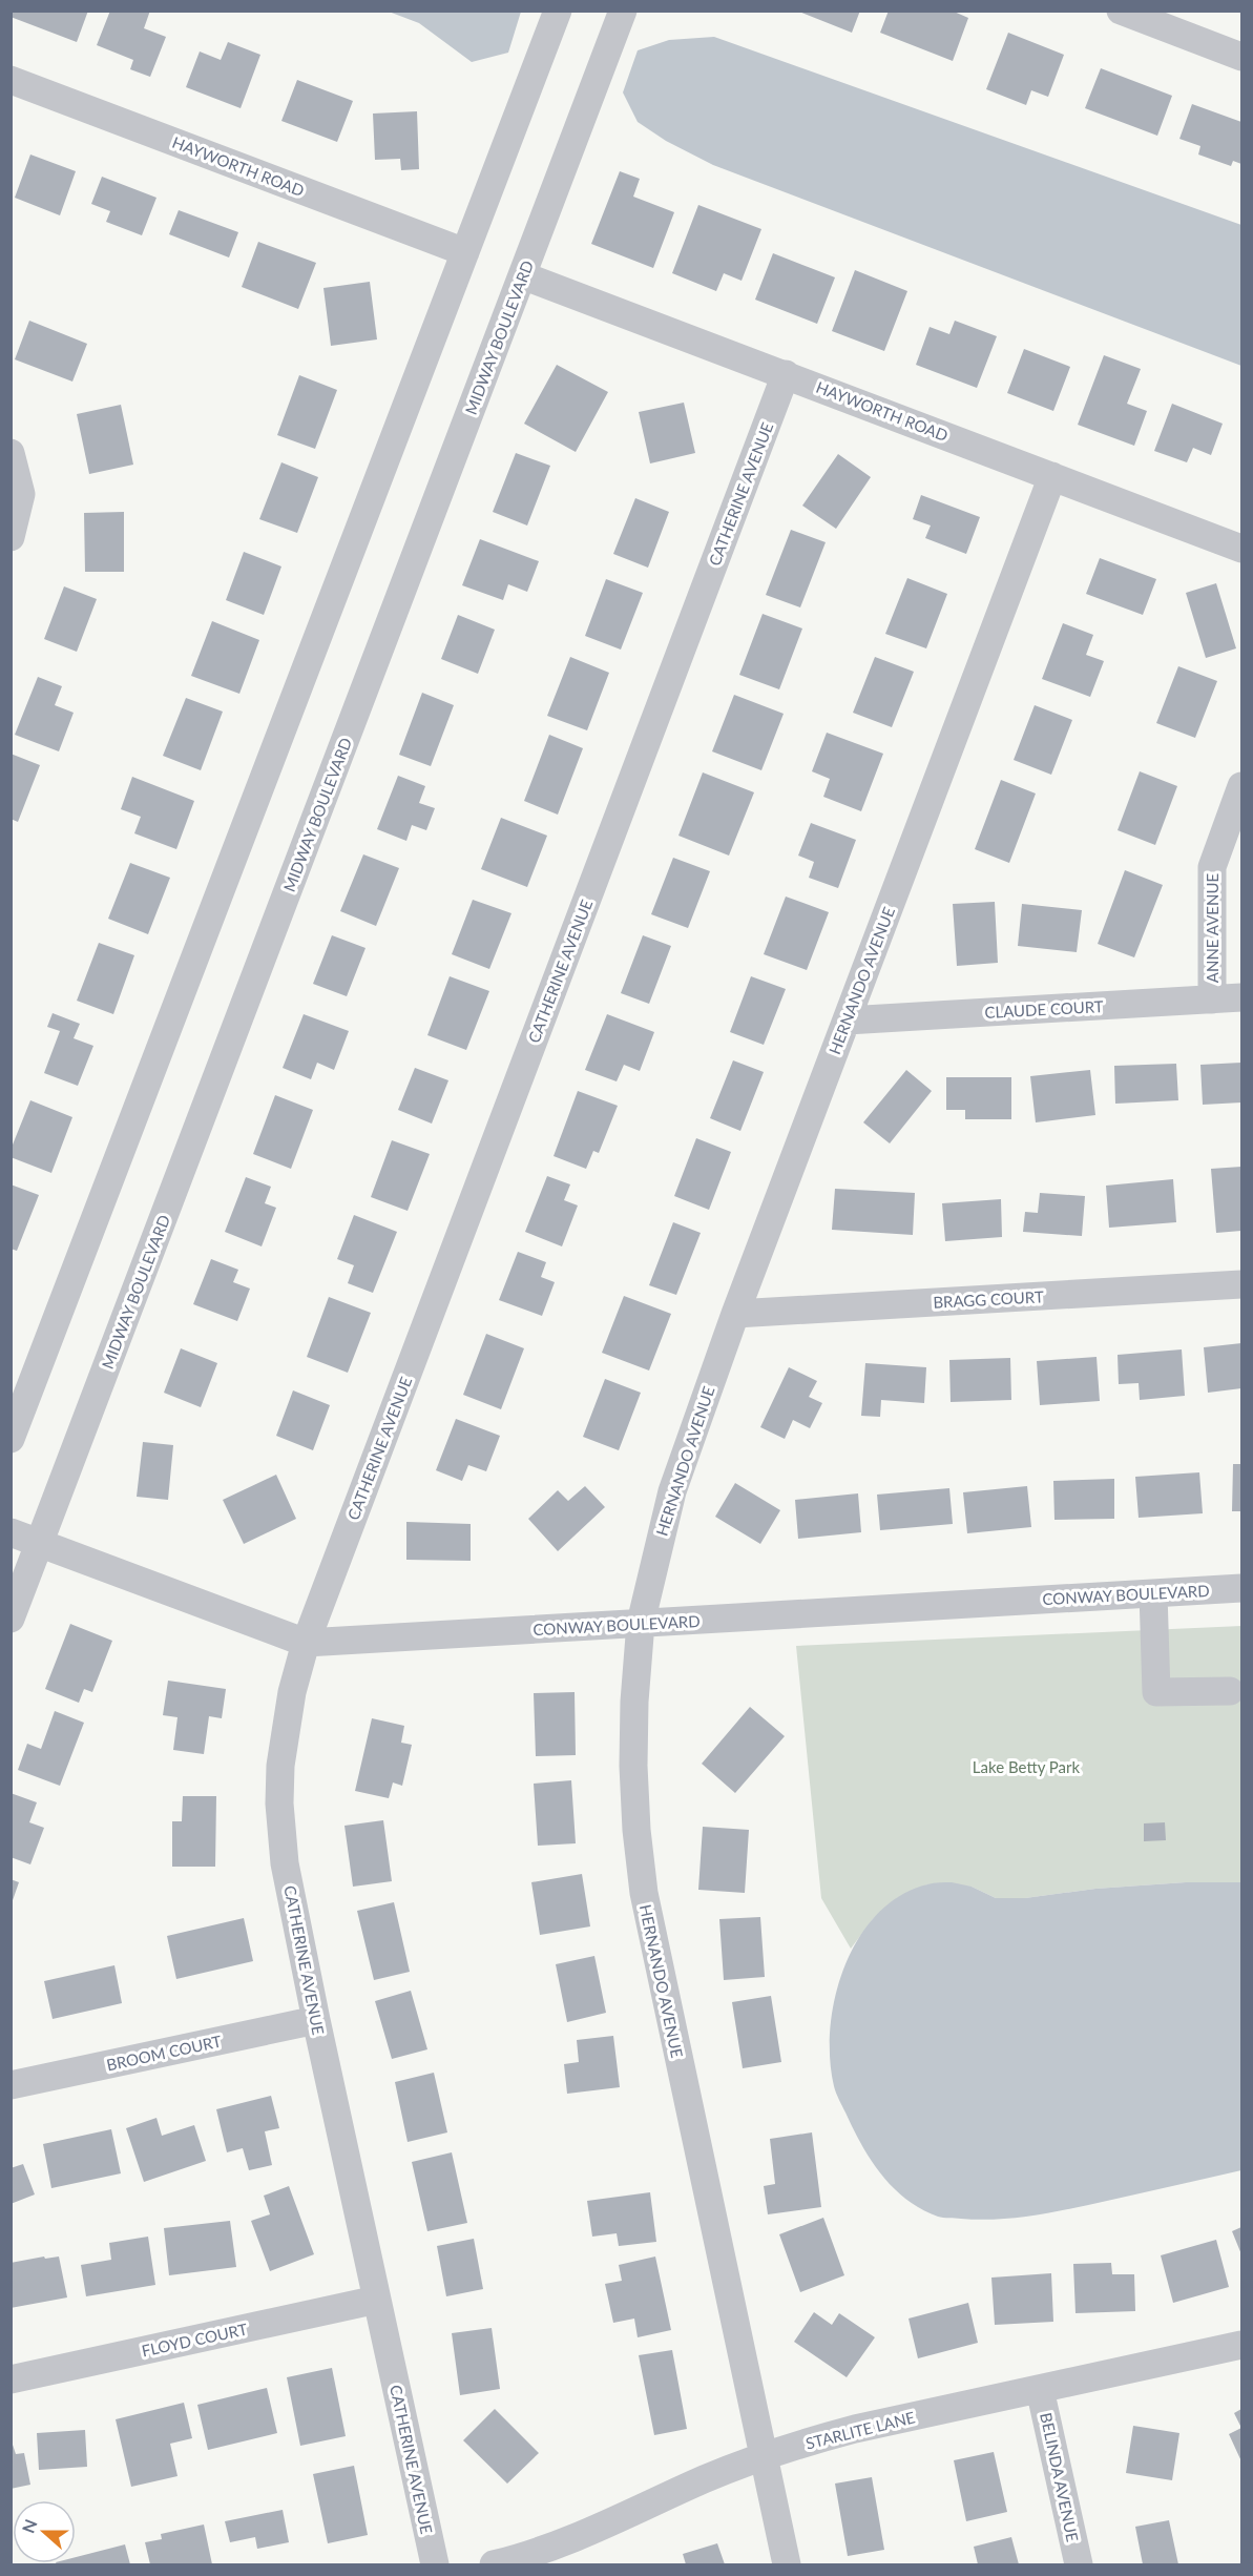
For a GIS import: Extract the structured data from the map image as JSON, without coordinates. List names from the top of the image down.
{
  "streets": {
    "street": [
      "HAYWORTH ROAD",
      "MIDWAY BOULEVARD",
      "CATHERINE AVENUE",
      "ANNE AVENUE",
      "HERNANDO AVENUE",
      "CLAUDE COURT",
      "BRAGG COURT",
      "CONWAY BOULEVARD",
      "BROOM COURT",
      "FLOYD COURT",
      "STARLITE LANE",
      "BELINDA AVENUE"
    ]
  },
  "crossings": [
    ["HAYWORTH ROAD", "MIDWAY BOULEVARD"],
    ["HAYWORTH ROAD", "CATHERINE AVENUE"],
    ["HAYWORTH ROAD", "HERNANDO AVENUE"],
    ["MIDWAY BOULEVARD", "CONWAY BOULEVARD"],
    ["CATHERINE AVENUE", "CONWAY BOULEVARD"],
    ["CATHERINE AVENUE", "BROOM COURT"],
    ["CATHERINE AVENUE", "FLOYD COURT"],
    ["ANNE AVENUE", "CLAUDE COURT"],
    ["HERNANDO AVENUE", "CLAUDE COURT"],
    ["HERNANDO AVENUE", "BRAGG COURT"],
    ["HERNANDO AVENUE", "CONWAY BOULEVARD"],
    ["HERNANDO AVENUE", "STARLITE LANE"],
    ["STARLITE LANE", "BELINDA AVENUE"]
  ],
  "parks": ["Lake Betty Park"],
  "north": "left"
}
